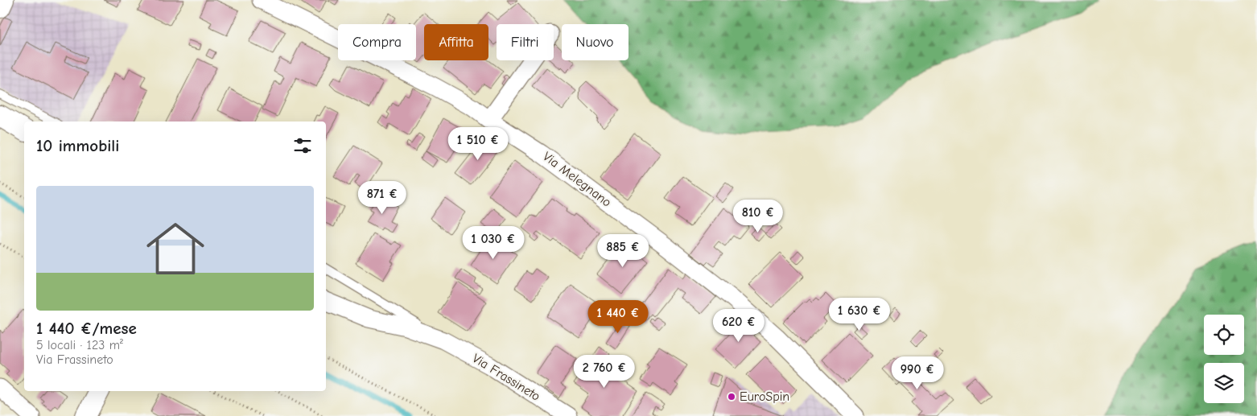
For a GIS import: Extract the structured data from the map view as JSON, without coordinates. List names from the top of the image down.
{
  "streets": {
    "street": ["Via Melegnano", "Via Frassineto"]
  },
  "places": ["EuroSpin"],
  "page": {
    "chip": [
      "Compra",
      "Affitta",
      "Filtri",
      "Nuovo"
    ],
    "heading": "10 immobili",
    "price": [
      "1 510 €",
      "871 €",
      "810 €",
      "1 030 €",
      "885 €",
      "1 630 €",
      "1 440 €",
      "620 €",
      "2 760 €",
      "990 €"
    ],
    "list": [
      {
        "name": "1 440 €/mese",
        "note": "5 locali · 123 m² · Via Frassineto"
      }
    ]
  }
}
